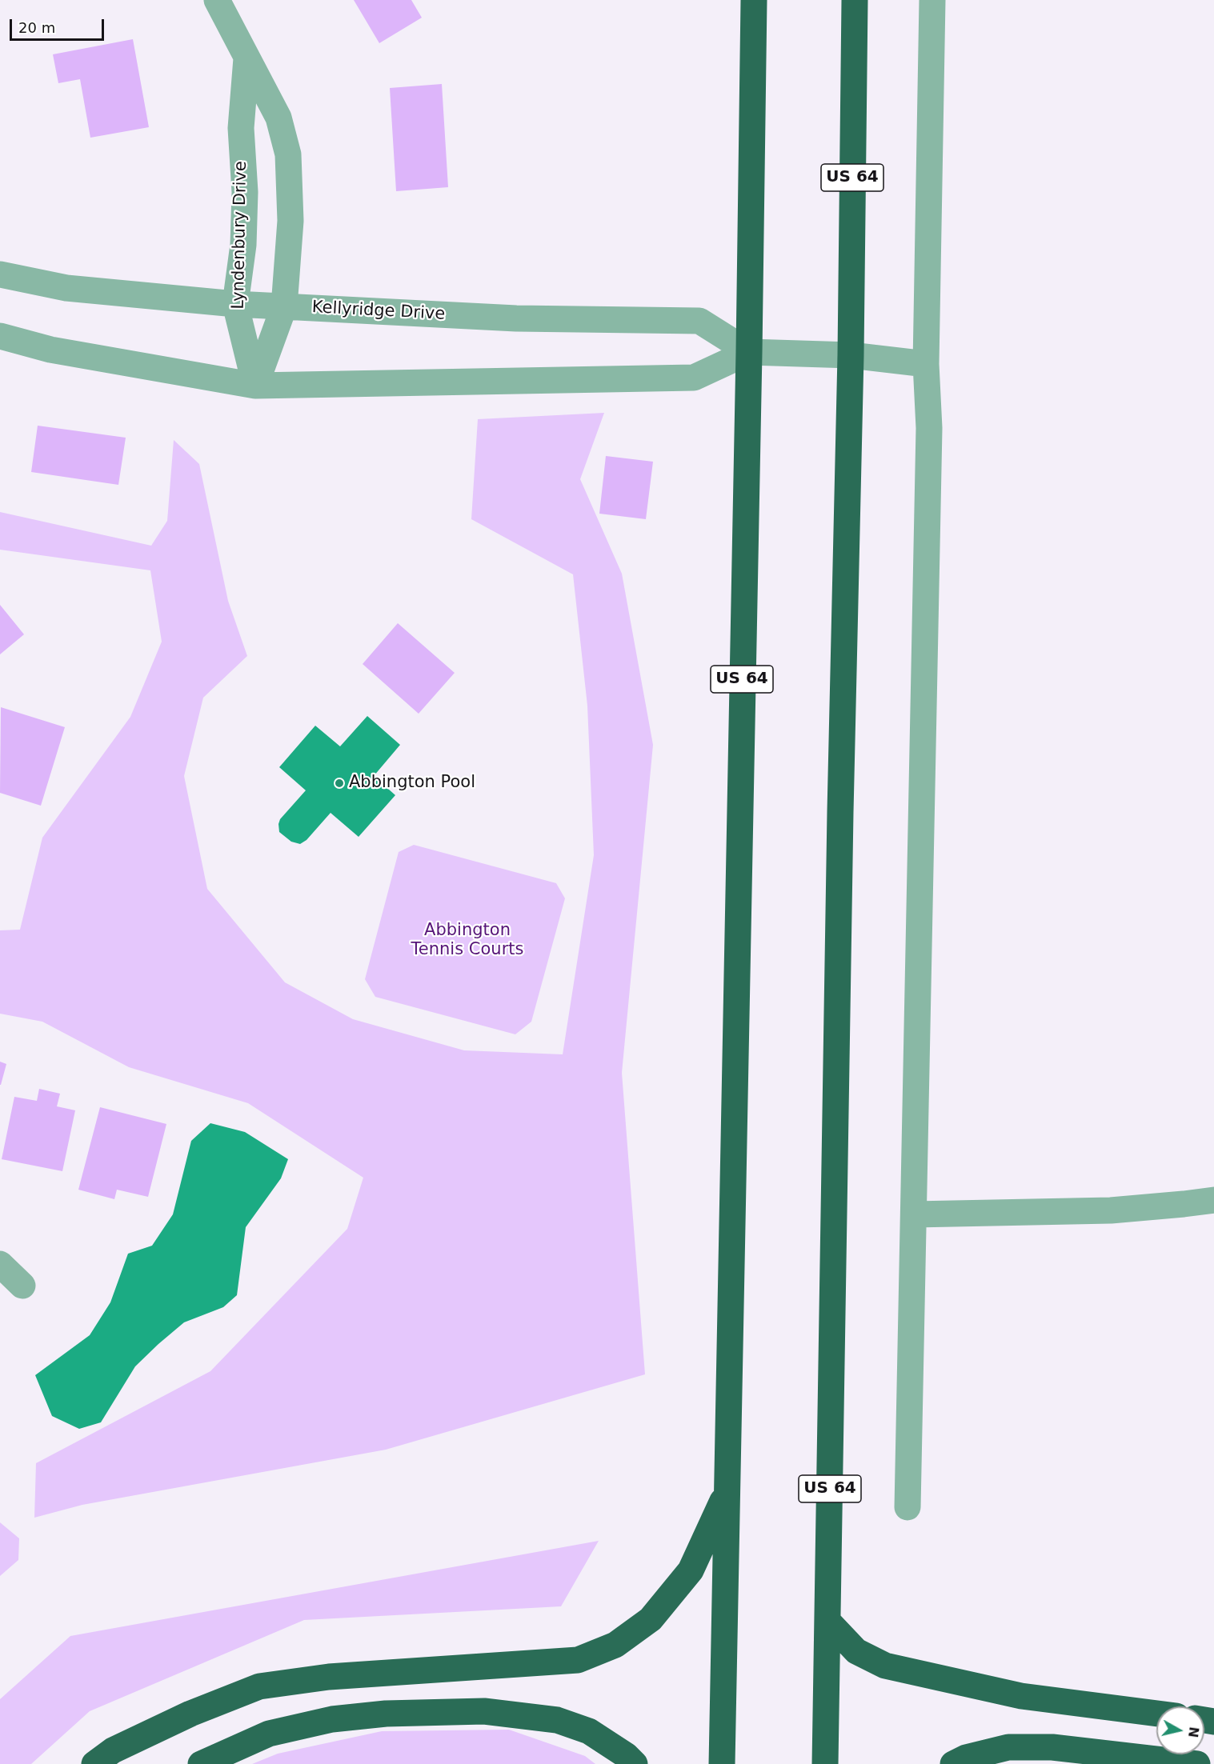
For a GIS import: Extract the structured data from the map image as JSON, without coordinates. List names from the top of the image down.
{
  "streets": {
    "highway": ["US 64"],
    "street": ["Lyndenbury Drive", "Kellyridge Drive"]
  },
  "crossings": [
    ["US 64", "Kellyridge Drive"],
    ["Lyndenbury Drive", "Kellyridge Drive"]
  ],
  "parks": ["Abbington Tennis Courts"],
  "places": ["Abbington Pool"],
  "scale_bar": "20 m",
  "north": "right"
}
